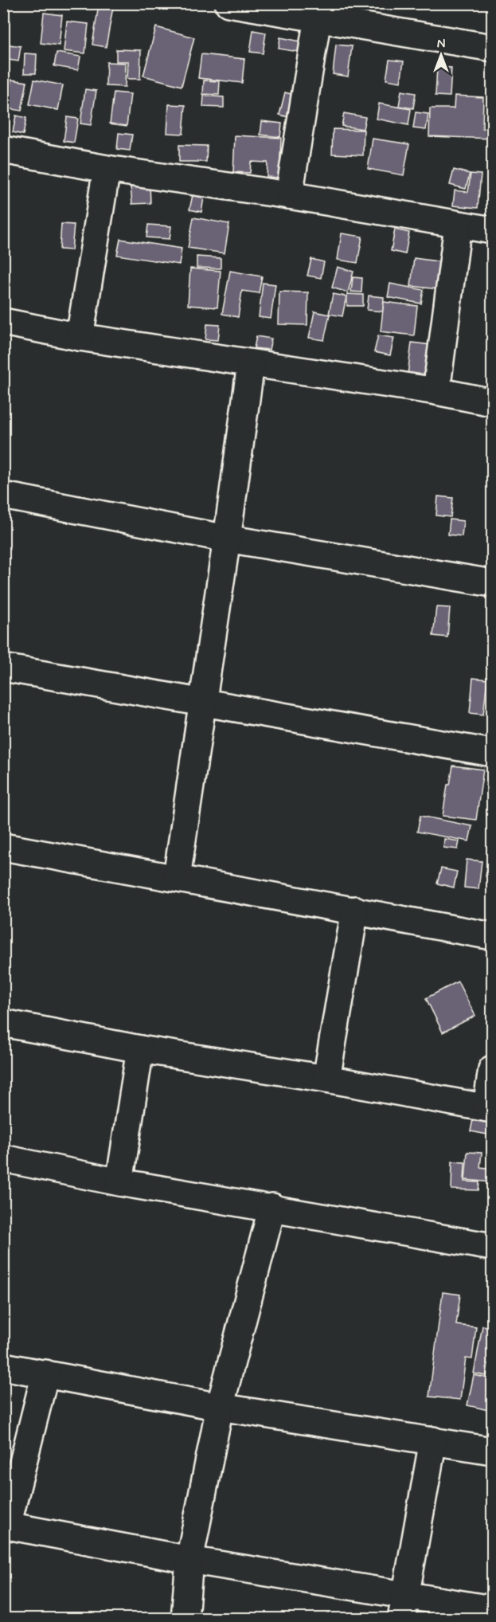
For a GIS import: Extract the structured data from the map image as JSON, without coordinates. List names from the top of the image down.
{
  "north": "top"
}
